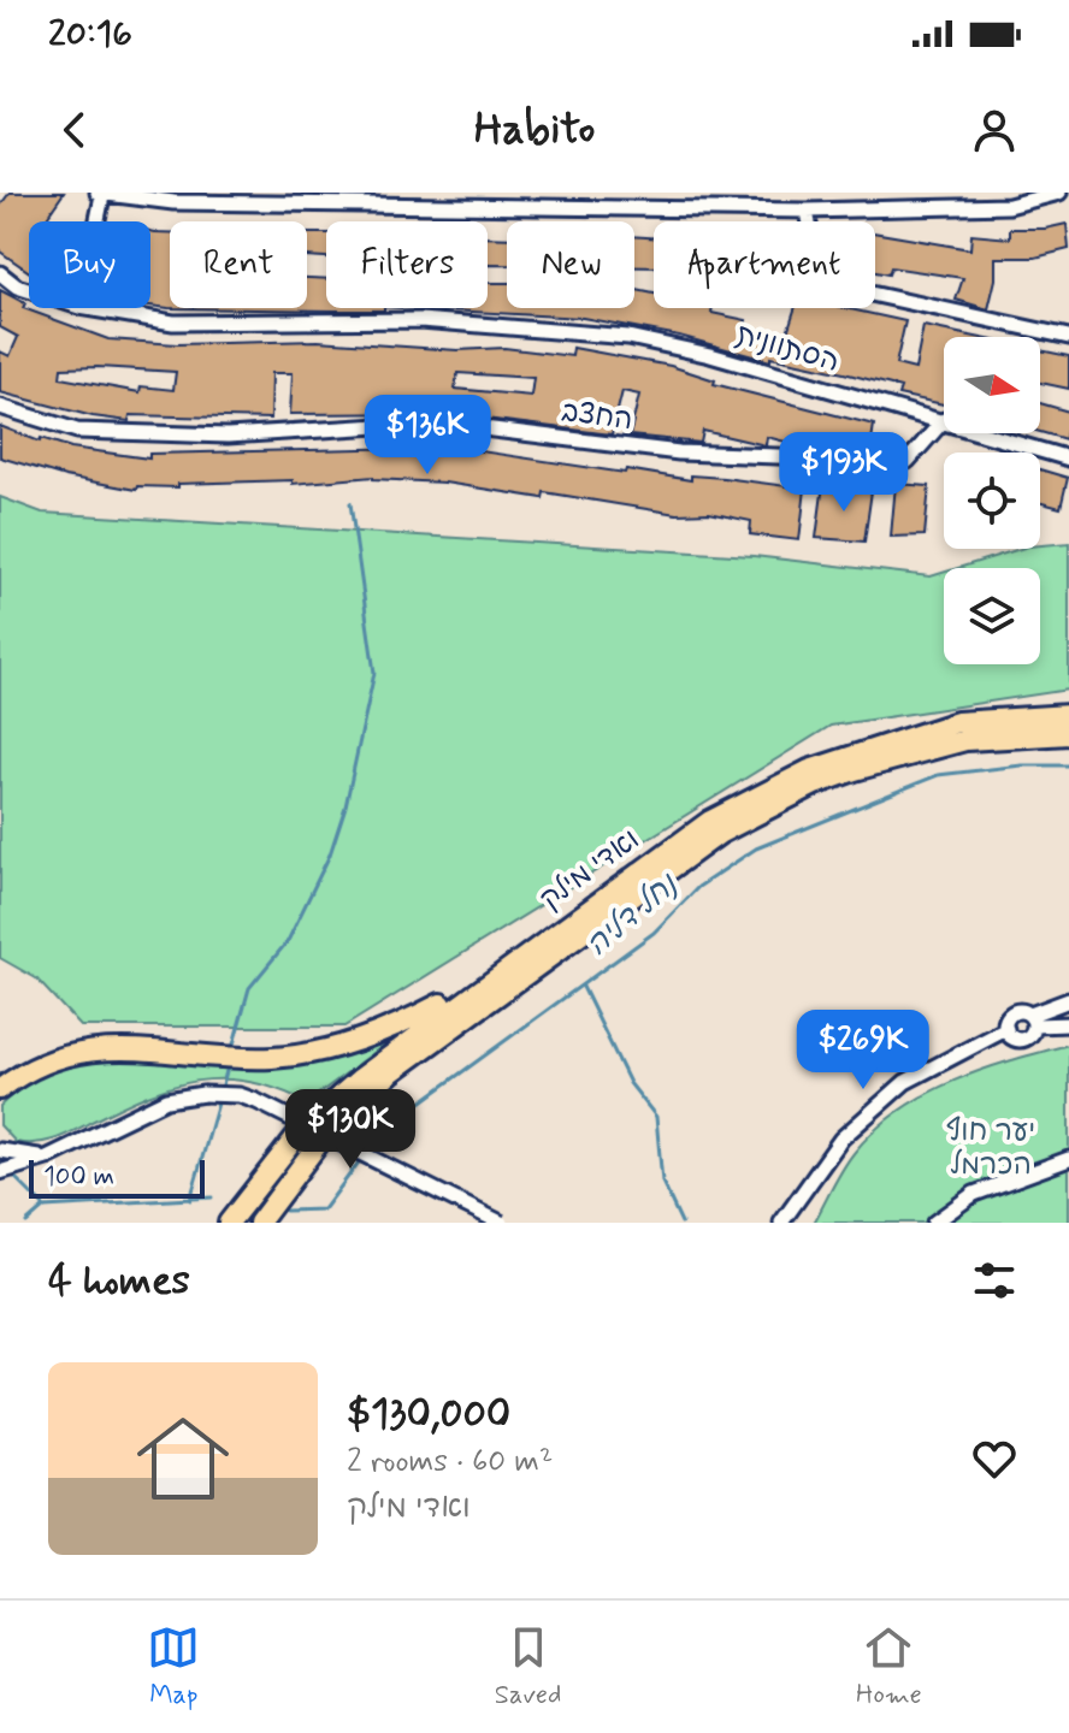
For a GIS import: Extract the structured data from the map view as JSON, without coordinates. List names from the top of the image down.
{
  "streets": {
    "highway": ["ואדי מילק"],
    "street": ["הסתוונית", "החצב"]
  },
  "crossings": [
    ["הסתוונית", "החצב"]
  ],
  "water": ["נחל דליה"],
  "parks": ["יער חוף הכרמל"],
  "scale_bar": "100 m",
  "north": "right",
  "page": {
    "status": "20:16",
    "header": "Habito",
    "chip": [
      "Buy",
      "Rent",
      "Filters",
      "New",
      "Apartment"
    ],
    "price": [
      "$136K",
      "$193K",
      "$269K",
      "$130K"
    ],
    "scale": "100 m",
    "heading": "4 homes",
    "list": [
      {
        "name": "$130,000",
        "note": "2 rooms · 60 m² · ואדי מילק"
      }
    ],
    "tabs": ["Map", "Saved", "Home"]
  }
}
